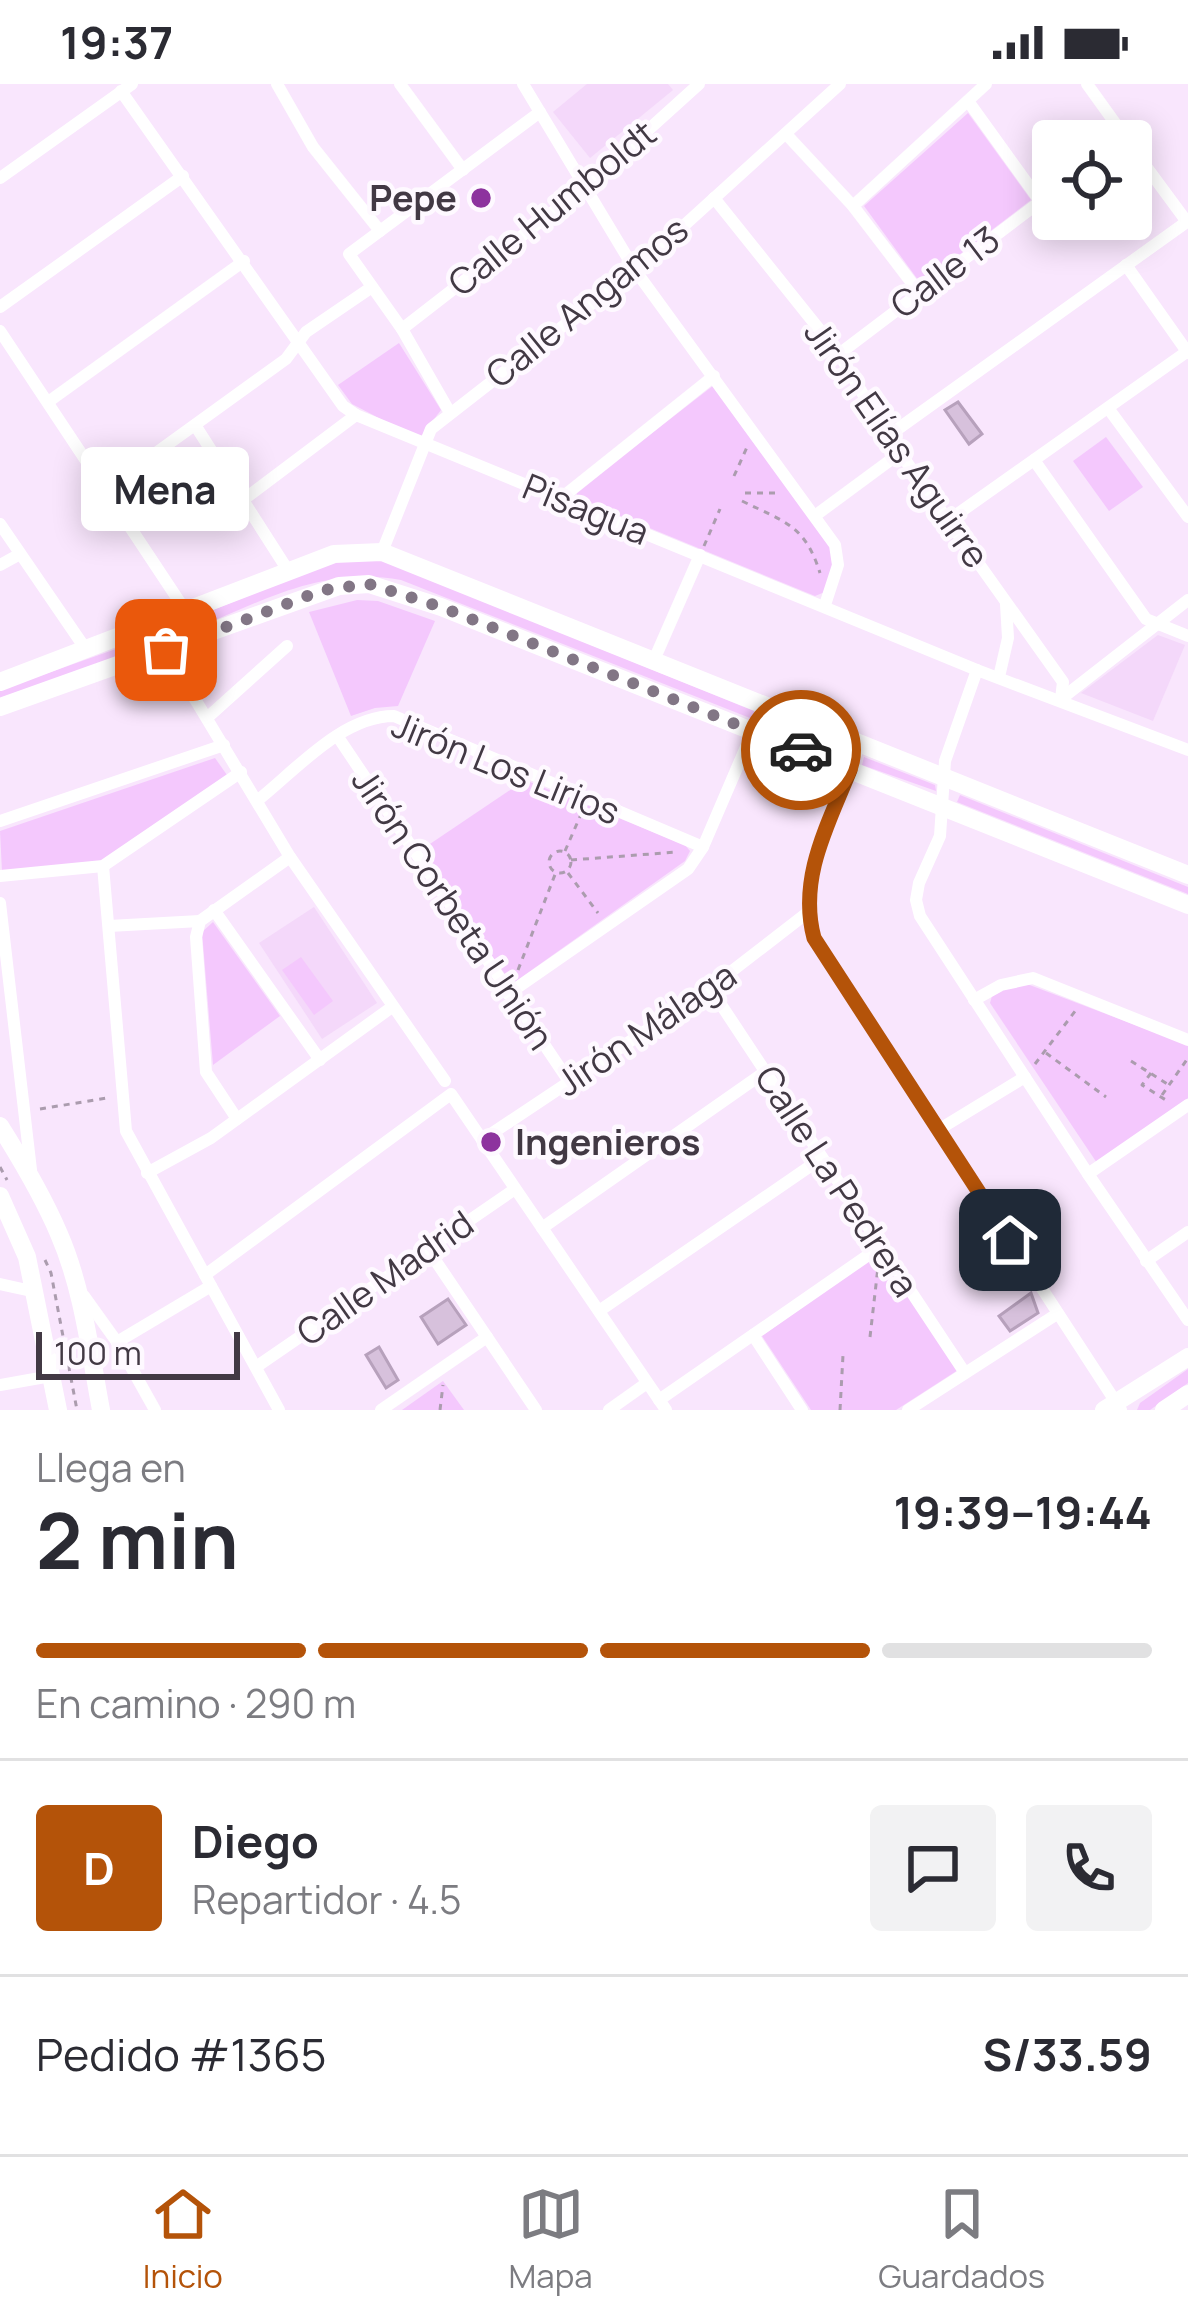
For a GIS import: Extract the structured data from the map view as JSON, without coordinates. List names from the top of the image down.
{
  "streets": {
    "street": [
      "Calle Humboldt",
      "Calle 13",
      "Calle Angamos",
      "Jirón Elías Aguirre",
      "Pisagua",
      "Jirón Los Lirios",
      "Jirón Corbeta Unión",
      "Jirón Málaga",
      "Calle La Pedrera",
      "Calle Madrid"
    ]
  },
  "crossings": [
    ["Calle 13", "Jirón Elías Aguirre"],
    ["Calle Angamos", "Jirón Elías Aguirre"],
    ["Calle Angamos", "Pisagua"],
    ["Jirón Elías Aguirre", "Pisagua"],
    ["Jirón Los Lirios", "Jirón Corbeta Unión"],
    ["Jirón Corbeta Unión", "Jirón Málaga"],
    ["Jirón Málaga", "Calle La Pedrera"]
  ],
  "places": ["Pepe", "Mena", "Ingenieros"],
  "scale_bar": "100 m",
  "page": {
    "status": "19:37",
    "bubble": "Mena",
    "scale": "100 m",
    "heading": ["2 min", "Llega en", "19:39–19:44"],
    "panel": [
      "Diego",
      "Repartidor · 4.5",
      "Pedido #1365",
      "S/33.59"
    ],
    "bar": "En camino · 290 m",
    "round": "D",
    "tabs": ["Inicio", "Mapa", "Guardados"]
  }
}
